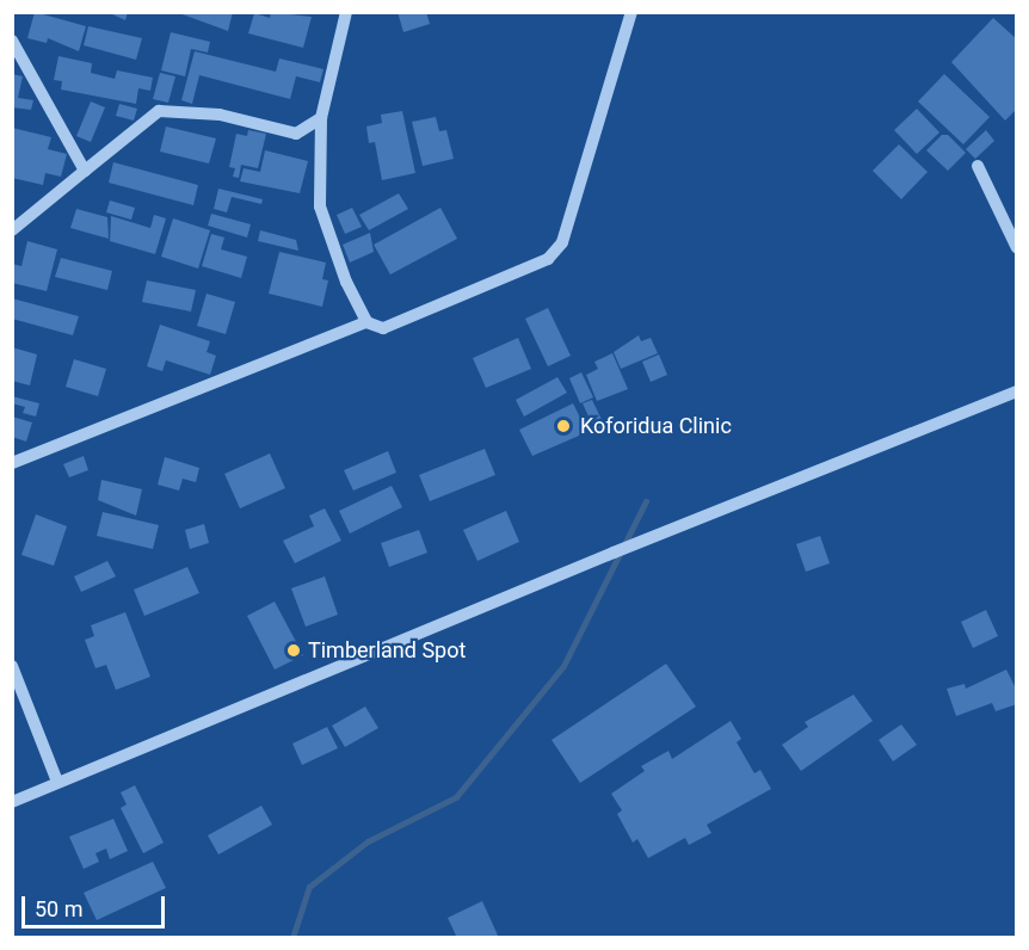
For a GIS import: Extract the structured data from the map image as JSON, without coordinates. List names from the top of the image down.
{
  "places": ["Koforidua Clinic", "Timberland Spot"],
  "scale_bar": "50 m"
}
